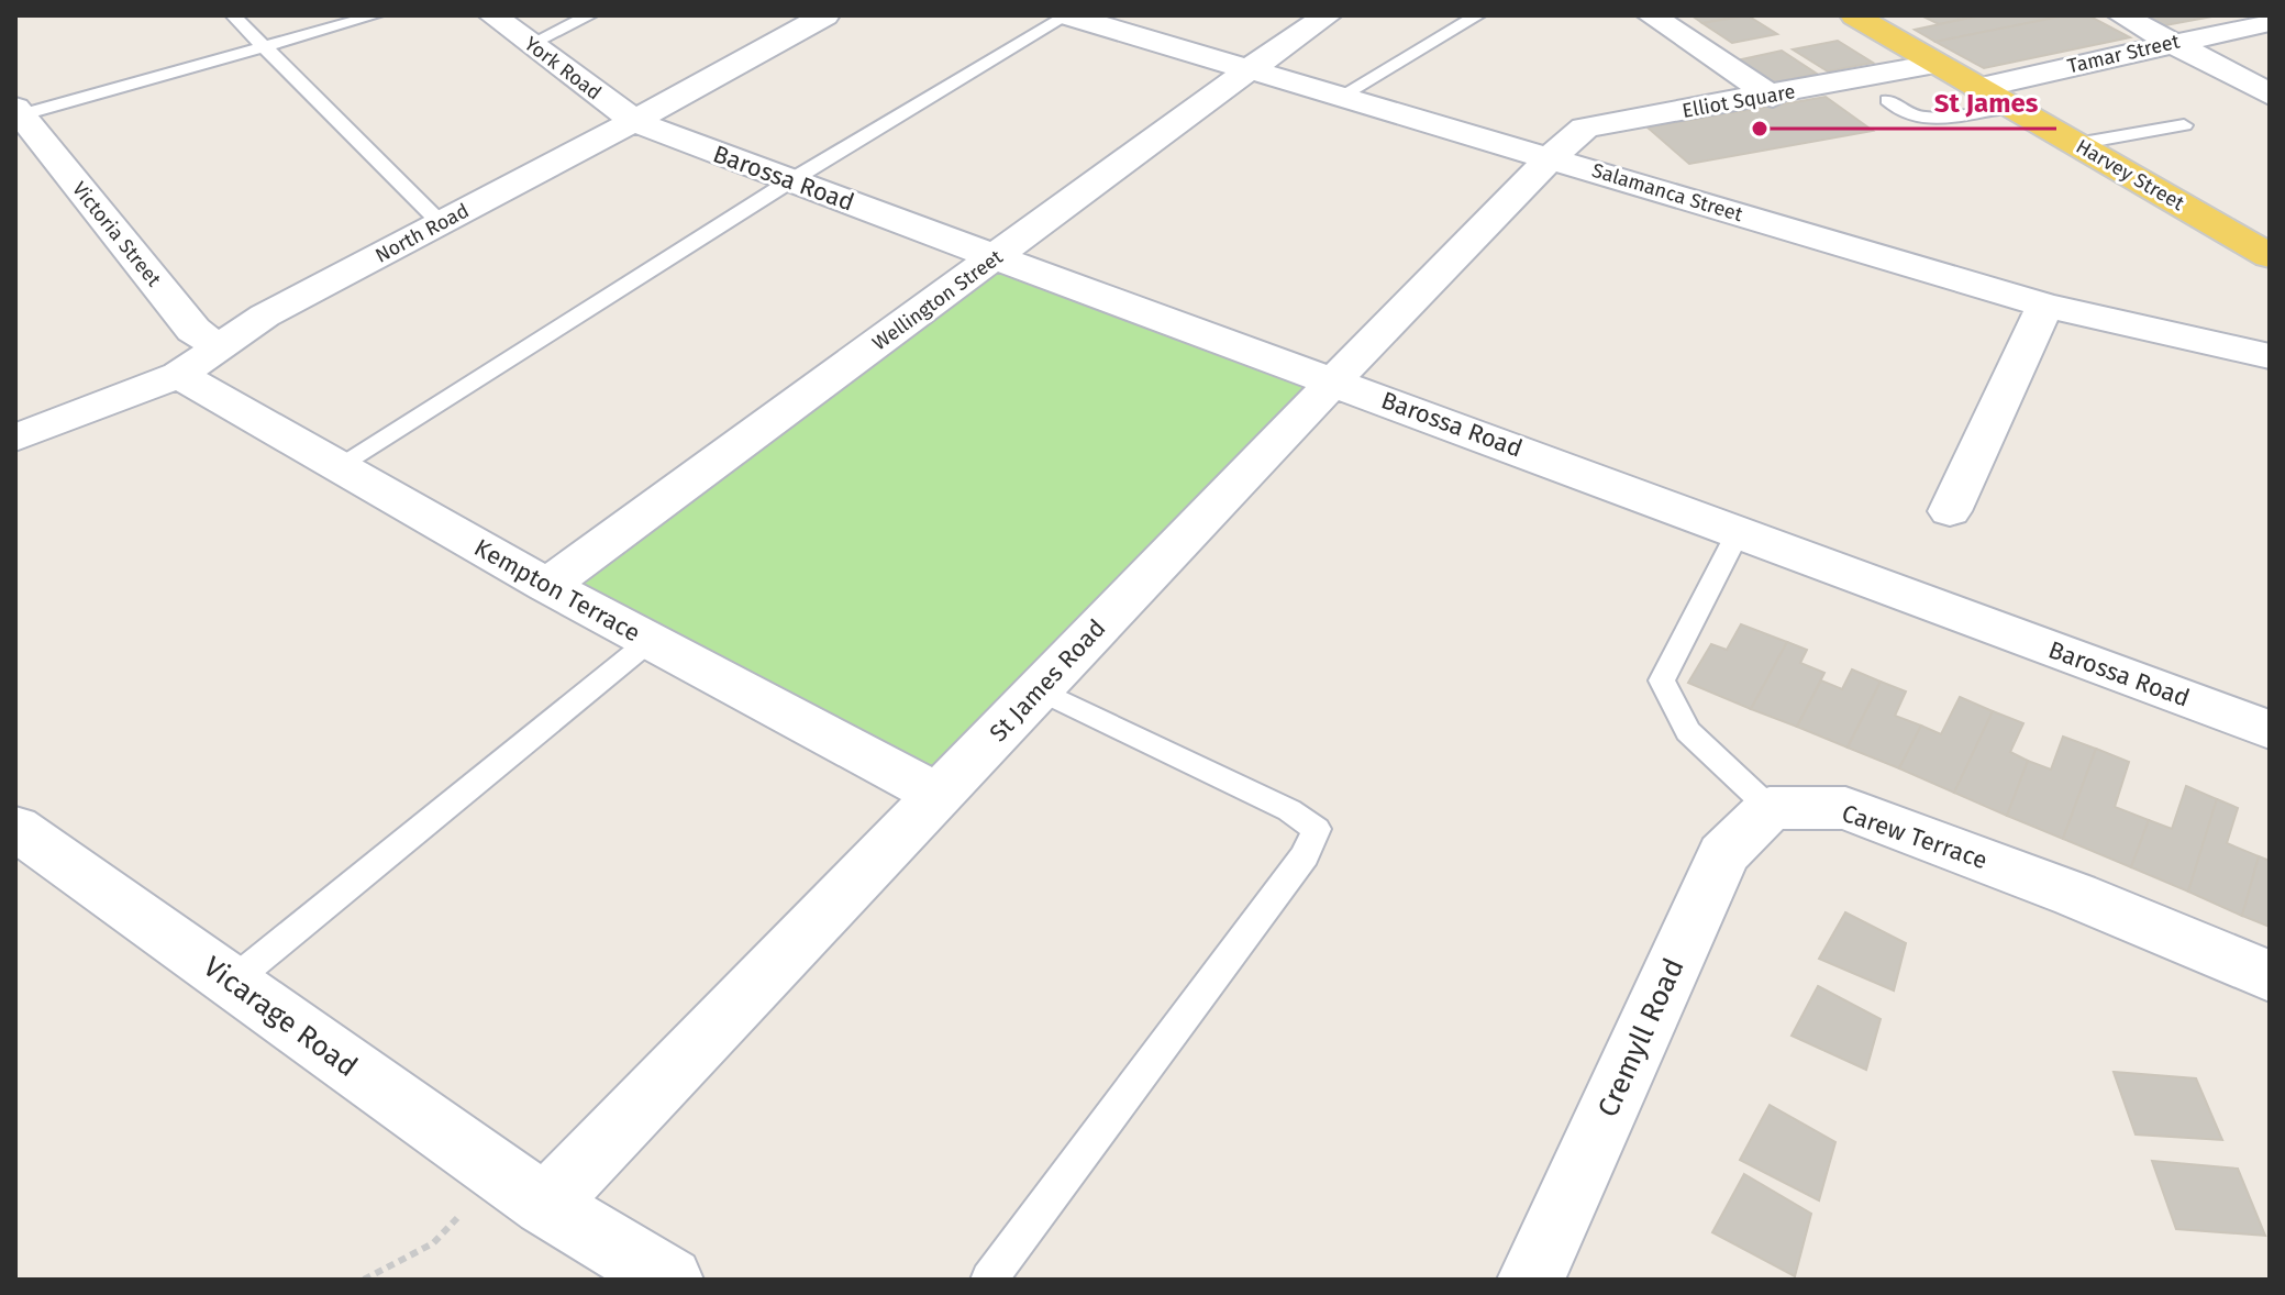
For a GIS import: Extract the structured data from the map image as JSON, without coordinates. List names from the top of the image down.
{
  "streets": {
    "main road": ["Harvey Street"],
    "street": [
      "Tamar Street",
      "York Road",
      "Elliot Square",
      "Barossa Road",
      "Salamanca Street",
      "North Road",
      "Victoria Street",
      "Wellington Street",
      "Kempton Terrace",
      "St James Road",
      "Carew Terrace",
      "Vicarage Road",
      "Cremyll Road"
    ]
  },
  "crossings": [
    ["Tamar Street", "Harvey Street"],
    ["York Road", "Barossa Road"],
    ["York Road", "North Road"],
    ["Elliot Square", "Harvey Street"],
    ["Elliot Square", "Salamanca Street"],
    ["Elliot Square", "St James Road"],
    ["Barossa Road", "North Road"],
    ["Barossa Road", "Wellington Street"],
    ["Barossa Road", "St James Road"],
    ["Salamanca Street", "Wellington Street"],
    ["Salamanca Street", "St James Road"],
    ["North Road", "Victoria Street"],
    ["North Road", "Kempton Terrace"],
    ["Wellington Street", "Kempton Terrace"],
    ["Kempton Terrace", "St James Road"],
    ["St James Road", "Vicarage Road"],
    ["Carew Terrace", "Cremyll Road"]
  ],
  "places": ["St James"]
}
